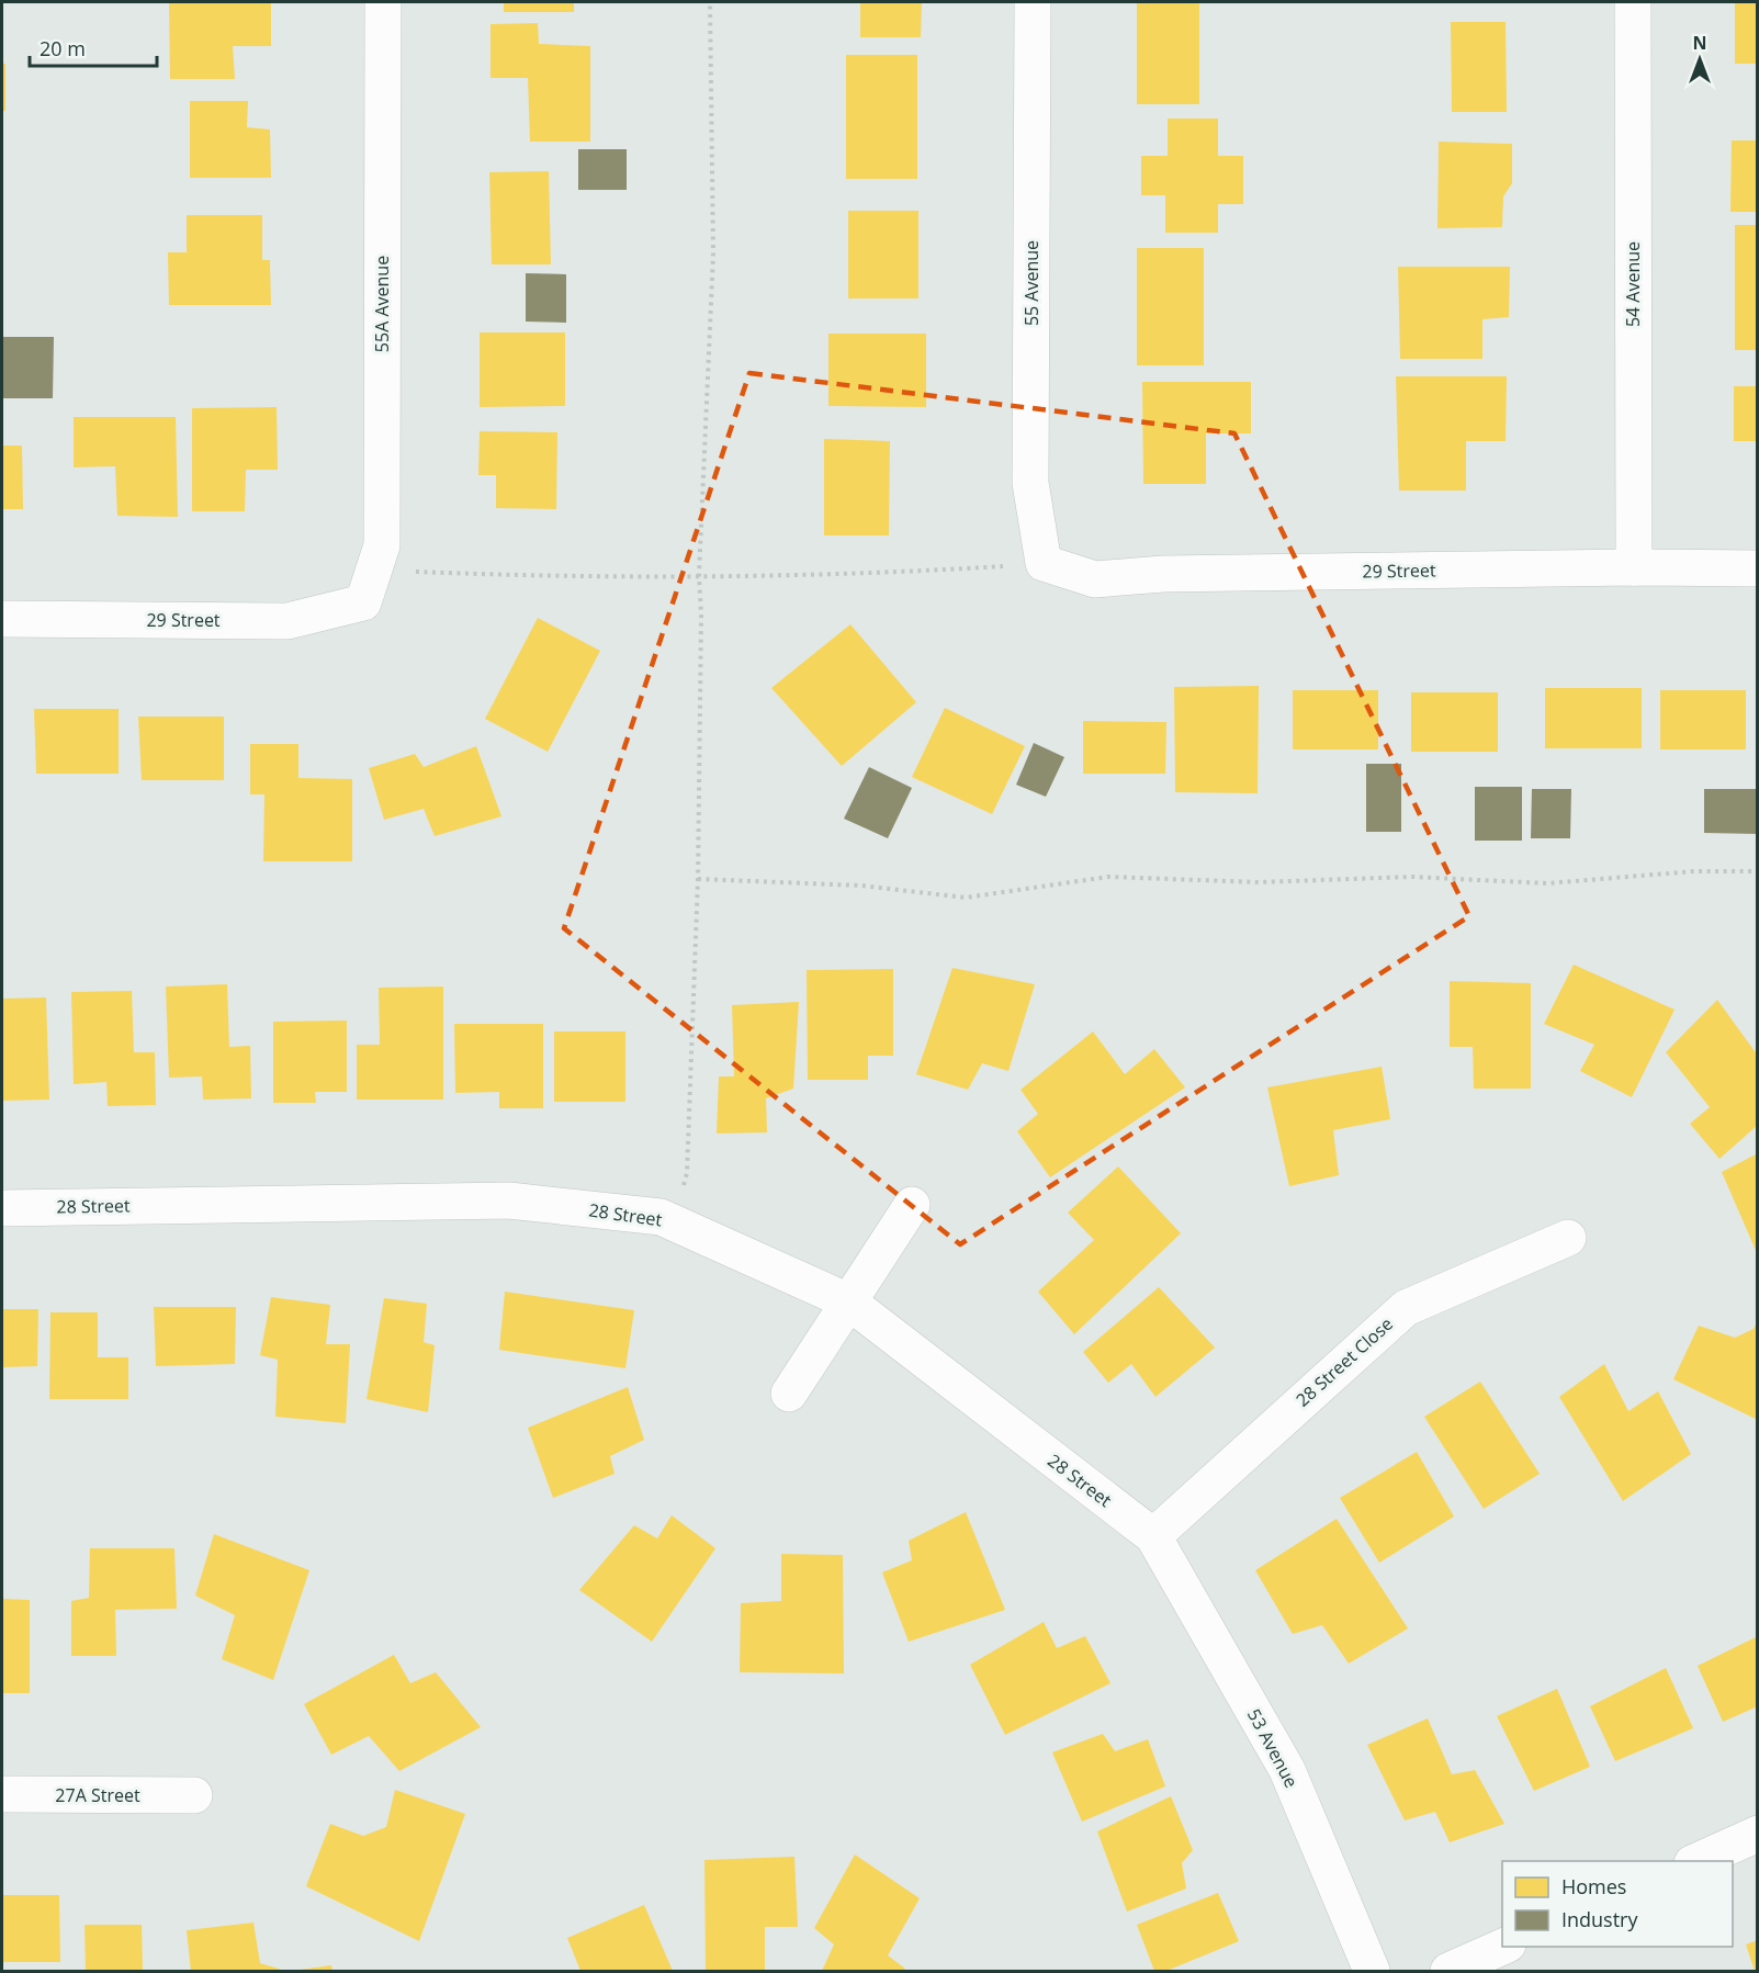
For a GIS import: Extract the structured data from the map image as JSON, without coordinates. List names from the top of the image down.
{
  "streets": {
    "street": [
      "55 Avenue",
      "54 Avenue",
      "55A Avenue",
      "29 Street",
      "28 Street",
      "28 Street Close",
      "53 Avenue",
      "27A Street"
    ]
  },
  "crossings": [
    ["55 Avenue", "29 Street"],
    ["54 Avenue", "29 Street"],
    ["55A Avenue", "29 Street"],
    ["28 Street", "28 Street Close"],
    ["28 Street", "53 Avenue"],
    ["28 Street Close", "53 Avenue"]
  ],
  "legend": ["Homes", "Industry"],
  "scale_bar": "20 m",
  "north": "top"
}
